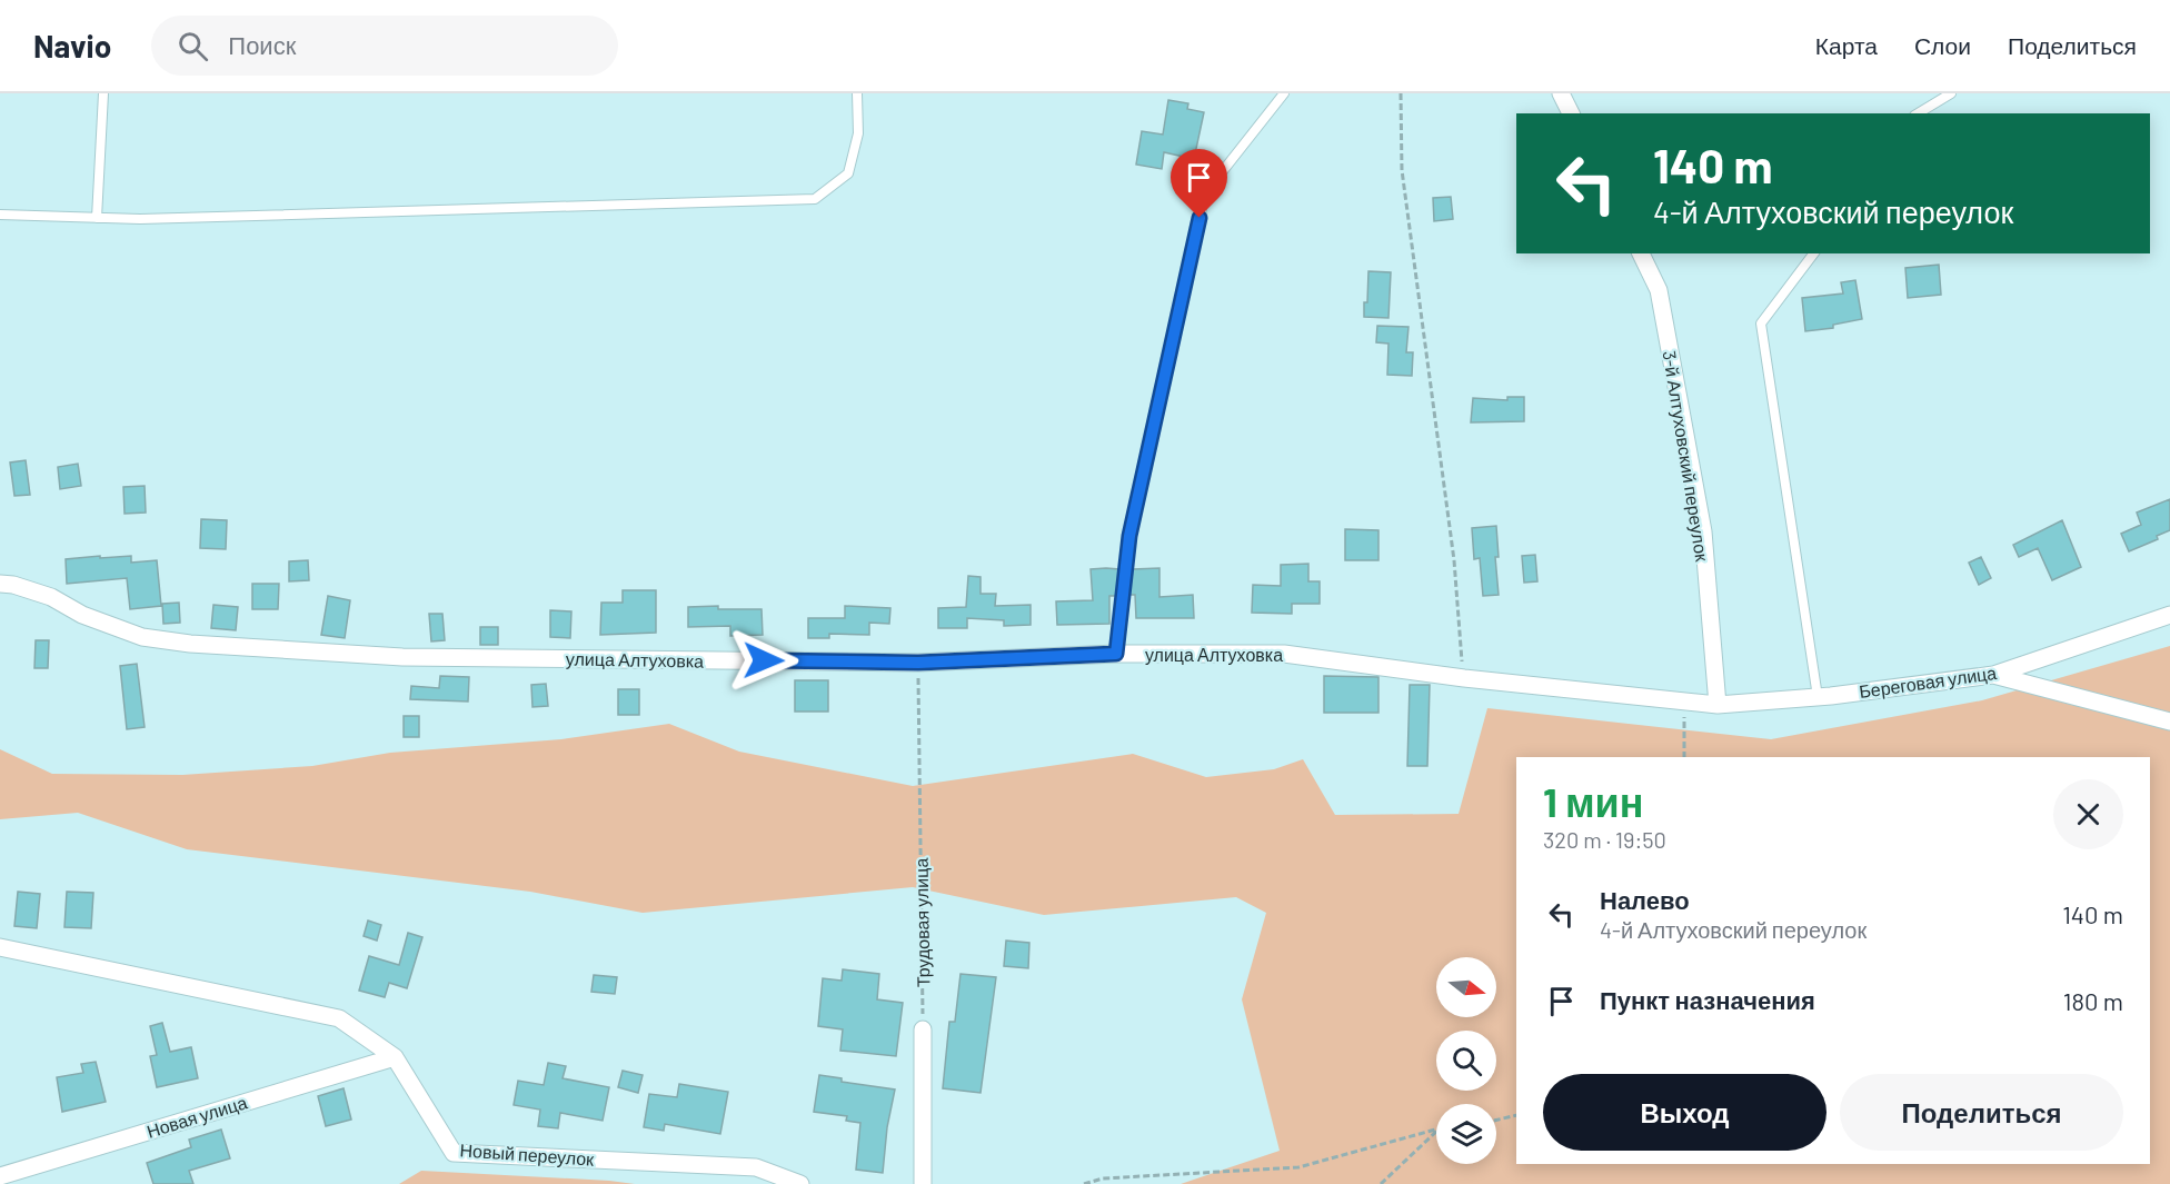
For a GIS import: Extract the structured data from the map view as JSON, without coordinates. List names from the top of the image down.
{
  "streets": {
    "street": [
      "3-й Алтуховский переулок",
      "улица Алтуховка",
      "Береговая улица",
      "Новая улица",
      "Новый переулок"
    ],
    "path": ["Трудовая улица"]
  },
  "crossings": [
    ["3-й Алтуховский переулок", "улица Алтуховка"],
    ["3-й Алтуховский переулок", "Береговая улица"],
    ["улица Алтуховка", "Береговая улица"],
    ["улица Алтуховка", "Трудовая улица"],
    ["Новая улица", "Новый переулок"]
  ],
  "north": "right",
  "page": {
    "header": "Navio",
    "search": "Поиск",
    "nav": ["Карта", "Слои", "Поделиться"],
    "turn": ["140 m", "4-й Алтуховский переулок"],
    "heading": ["1 мин", "320 m · 19:50"],
    "list": [
      {
        "name": "Налево",
        "note": "4-й Алтуховский переулок",
        "value": "140 m"
      },
      {
        "name": "Пункт назначения",
        "value": "180 m"
      }
    ],
    "buttons": ["Выход", "Поделиться"]
  }
}
